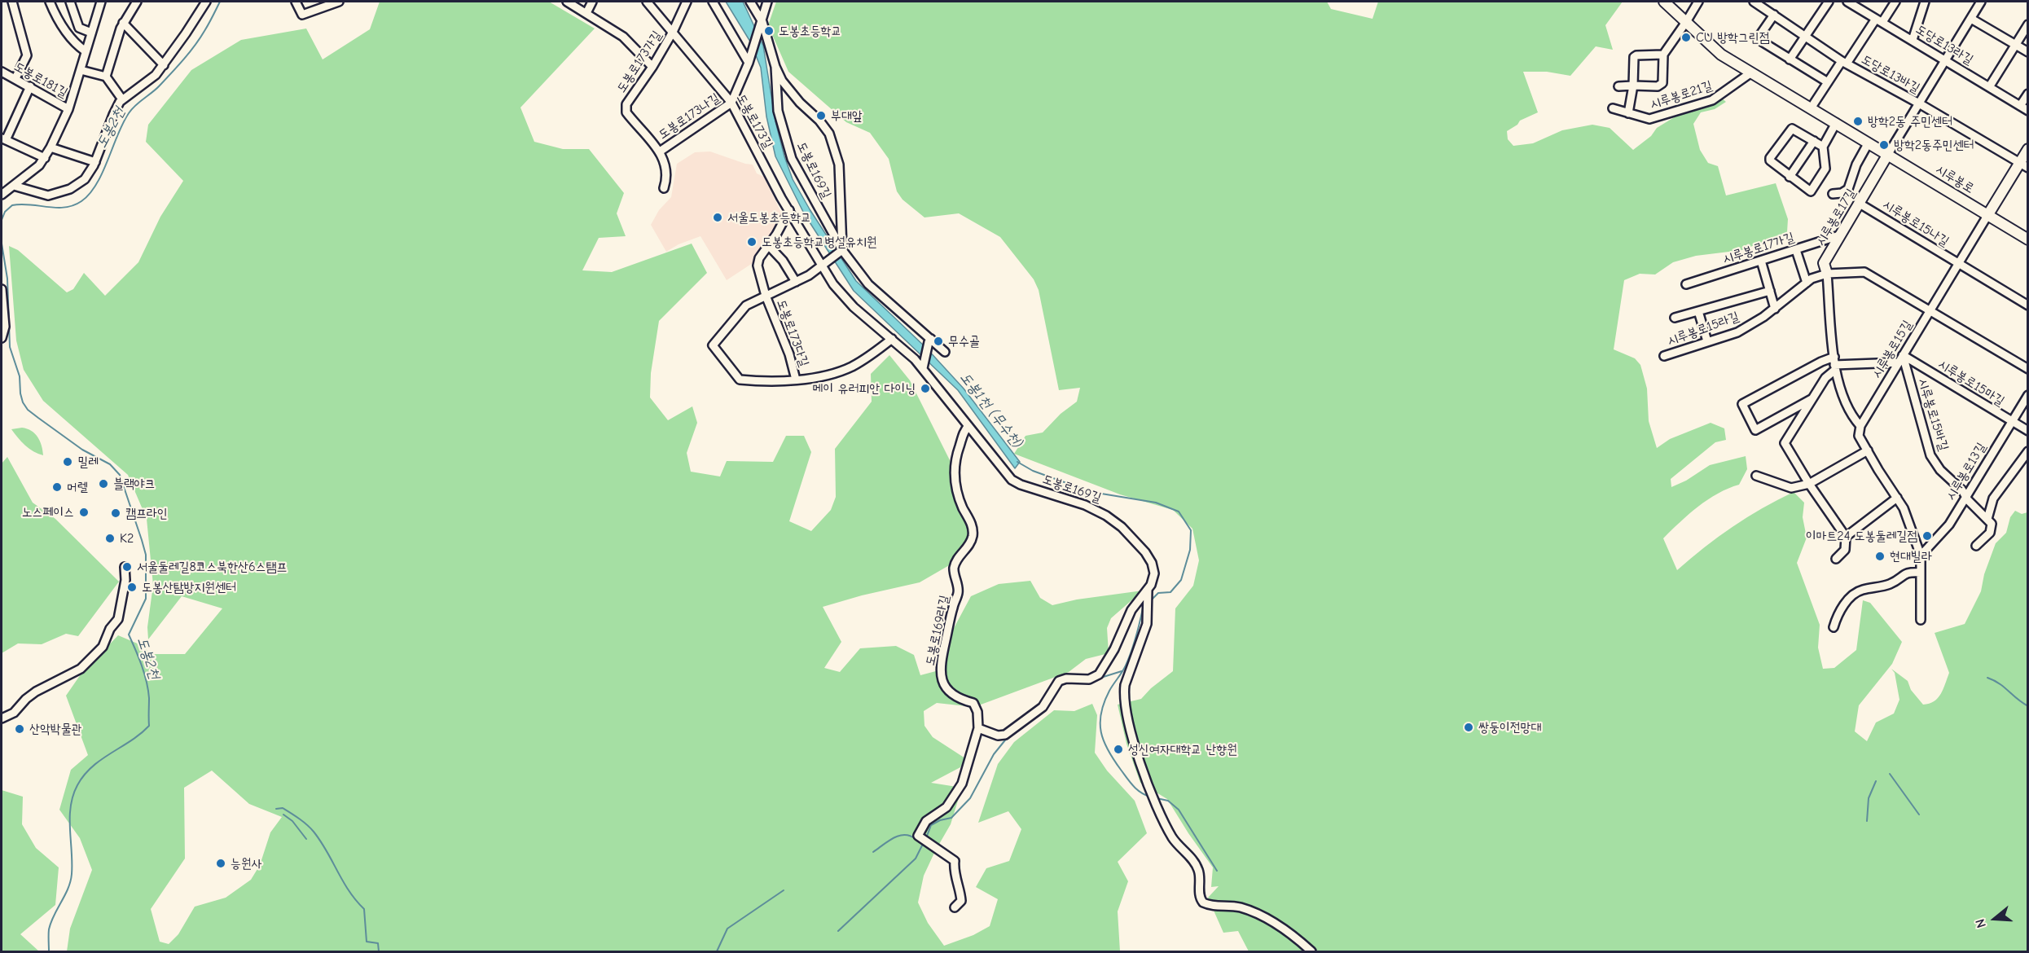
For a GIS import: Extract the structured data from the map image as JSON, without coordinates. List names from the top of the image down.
{
  "streets": {
    "street": [
      "도당로13라길",
      "도봉로173가길",
      "도당로13바길",
      "도봉로181길",
      "시루봉로21길",
      "도봉로173나길",
      "도봉로173길",
      "도봉로169길",
      "시루봉로",
      "시루봉로17길",
      "시루봉로15나길",
      "시루봉로17가길",
      "시루봉로15라길",
      "도봉로173다길",
      "시루봉로15길",
      "시루봉로15마길",
      "시루봉로15바길",
      "시루봉로13길",
      "도봉로169라길"
    ]
  },
  "crossings": [
    ["도봉로173가길", "도봉로173나길"],
    ["도봉로173가길", "도봉로173길"],
    ["시루봉로21길", "시루봉로"],
    ["도봉로173나길", "도봉로173길"],
    ["도봉로173길", "도봉로169길"],
    ["도봉로173길", "도봉로173다길"],
    ["도봉로169길", "도봉로169라길"],
    ["시루봉로", "시루봉로17길"],
    ["시루봉로", "시루봉로15길"],
    ["시루봉로17길", "시루봉로15나길"],
    ["시루봉로17길", "시루봉로17가길"],
    ["시루봉로17길", "시루봉로15라길"],
    ["시루봉로17길", "시루봉로15길"],
    ["시루봉로15나길", "시루봉로15길"],
    ["시루봉로15라길", "시루봉로15길"],
    ["시루봉로15길", "시루봉로15마길"],
    ["시루봉로15길", "시루봉로15바길"],
    ["시루봉로15마길", "시루봉로15바길"],
    ["시루봉로15마길", "시루봉로13길"],
    ["시루봉로15바길", "시루봉로13길"]
  ],
  "water": ["도봉2천", "도봉1천 (무수천)"],
  "places": [
    "도봉초등학교",
    "CU 방학그린점",
    "부대앞",
    "방학2동 주민센터",
    "방학2동주민센터",
    "서울도봉초등학교",
    "도봉초등학교병설유치원",
    "무수골",
    "메이 유러피안 다이닝",
    "밀레",
    "블랙야크",
    "머렐",
    "노스페이스",
    "캠프라인",
    "이마트24 도봉둘레길점",
    "K2",
    "현대빌라",
    "서울둘레길8코스북한산6스탬프",
    "도봉산탐방지원센터",
    "쌍둥이전망대",
    "산악박물관",
    "성신여자대학교 난향원",
    "능원사"
  ],
  "north": "left"
}
